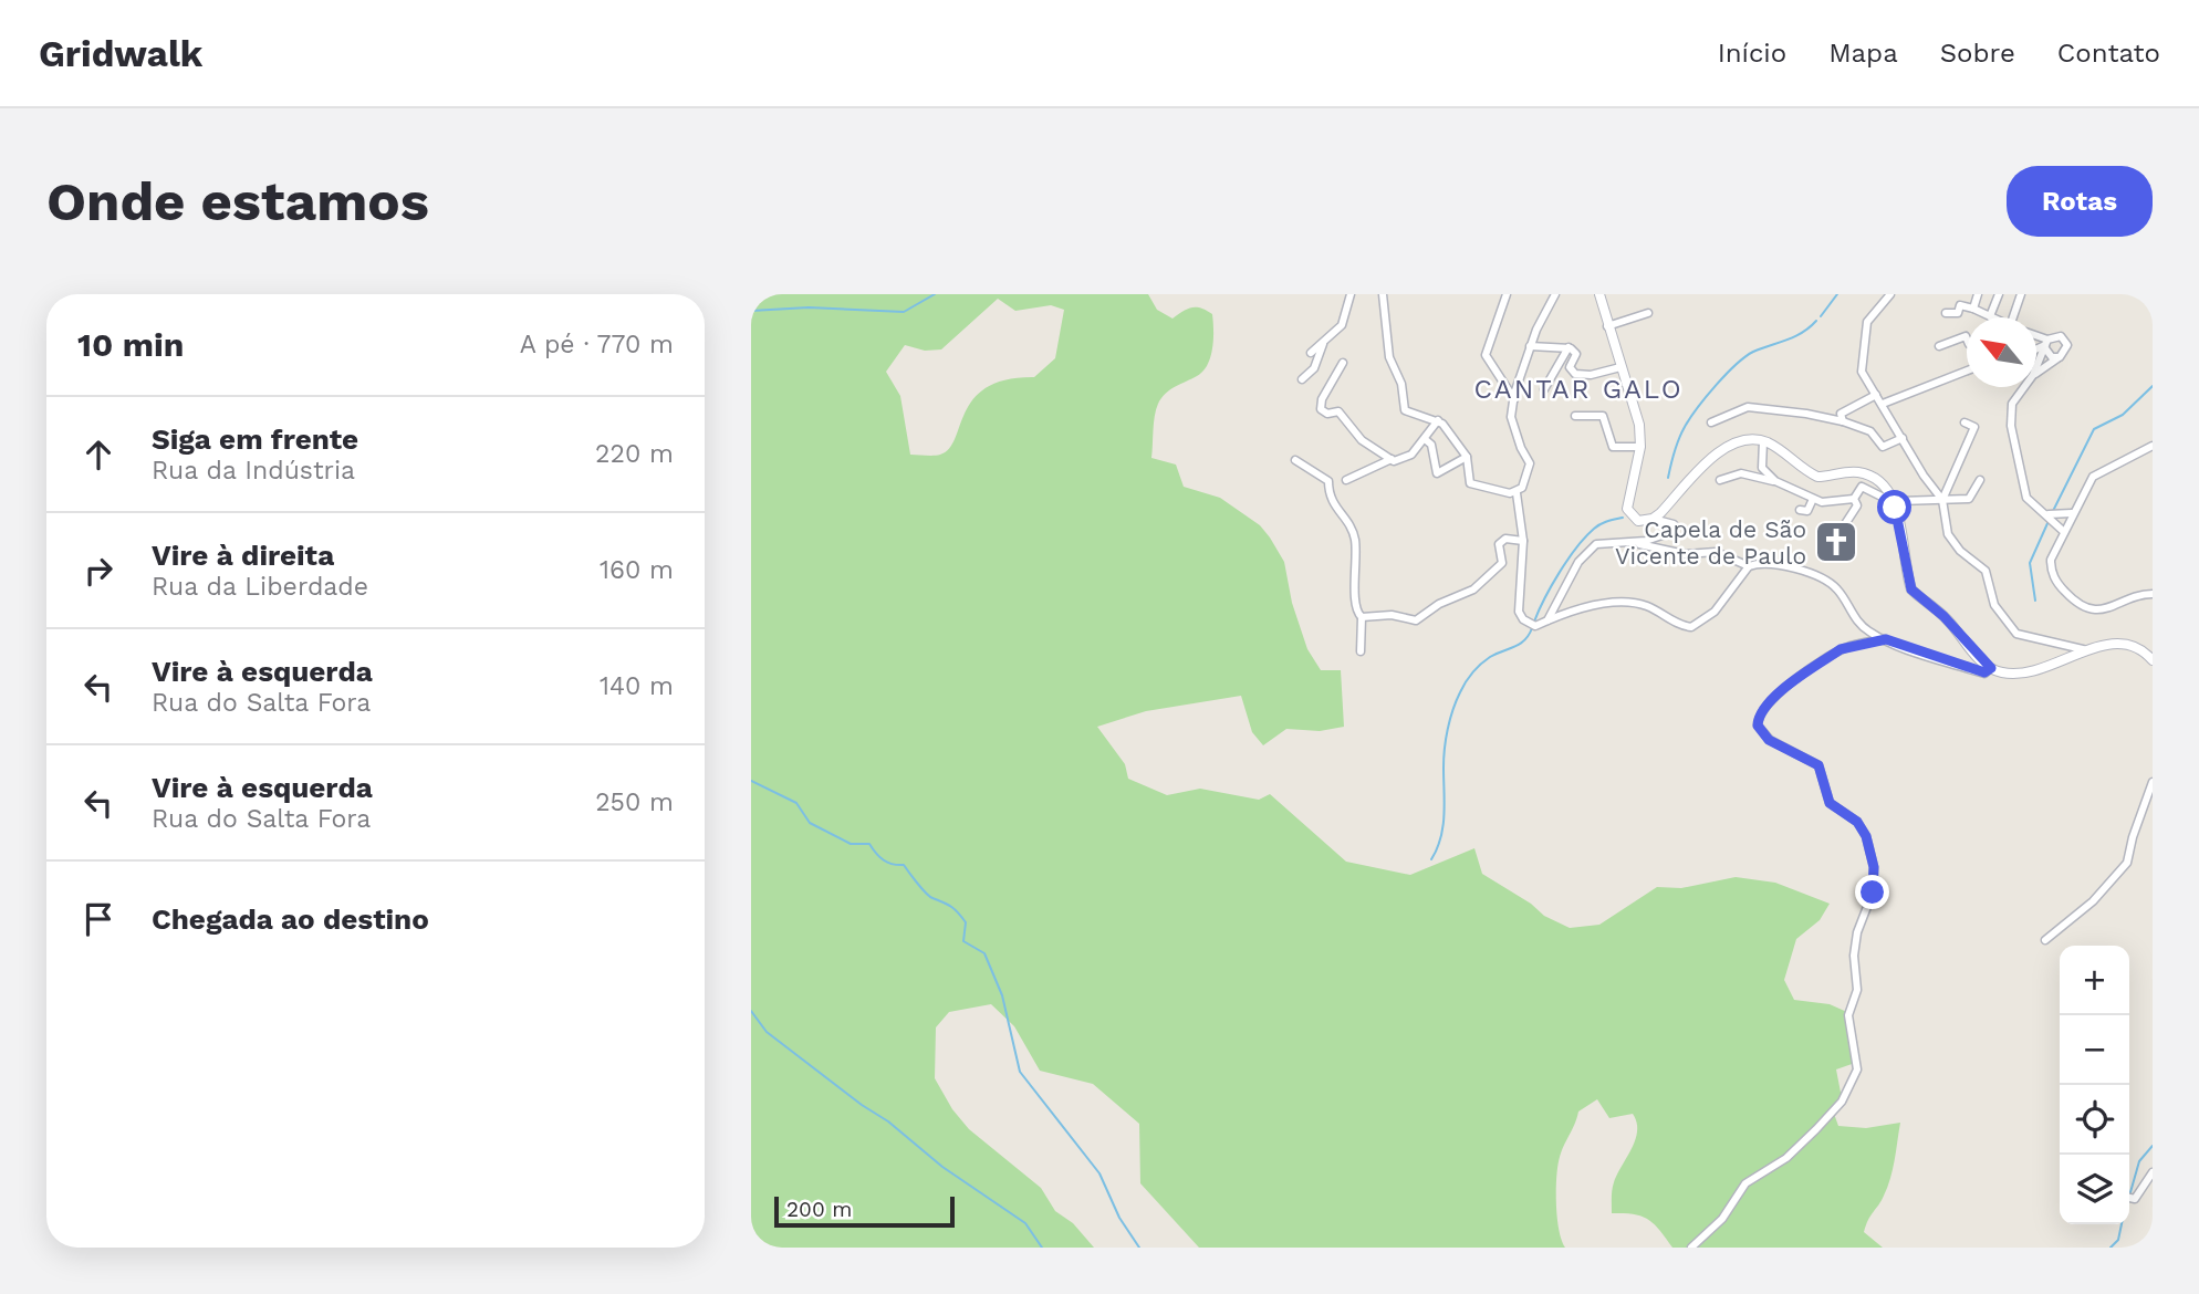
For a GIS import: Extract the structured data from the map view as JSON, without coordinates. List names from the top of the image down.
{
  "districts": ["CANTAR GALO"],
  "places": {
    "church": ["Capela de São Vicente de Paulo"]
  },
  "scale_bar": "200 m",
  "north": "top left",
  "page": {
    "header": "Gridwalk",
    "nav": [
      "Início",
      "Mapa",
      "Sobre",
      "Contato"
    ],
    "buttons": "Rotas",
    "title": "Onde estamos",
    "heading": ["10 min", "A pé · 770 m"],
    "list": [
      ["Siga em frente", "Rua da Indústria", "220 m"],
      ["Vire à direita", "Rua da Liberdade", "160 m"],
      ["Vire à esquerda", "Rua do Salta Fora", "140 m"],
      ["Vire à esquerda", "Rua do Salta Fora", "250 m"],
      "Chegada ao destino"
    ],
    "map_buttons": ["+", "−"],
    "scale": "200 m"
  }
}
